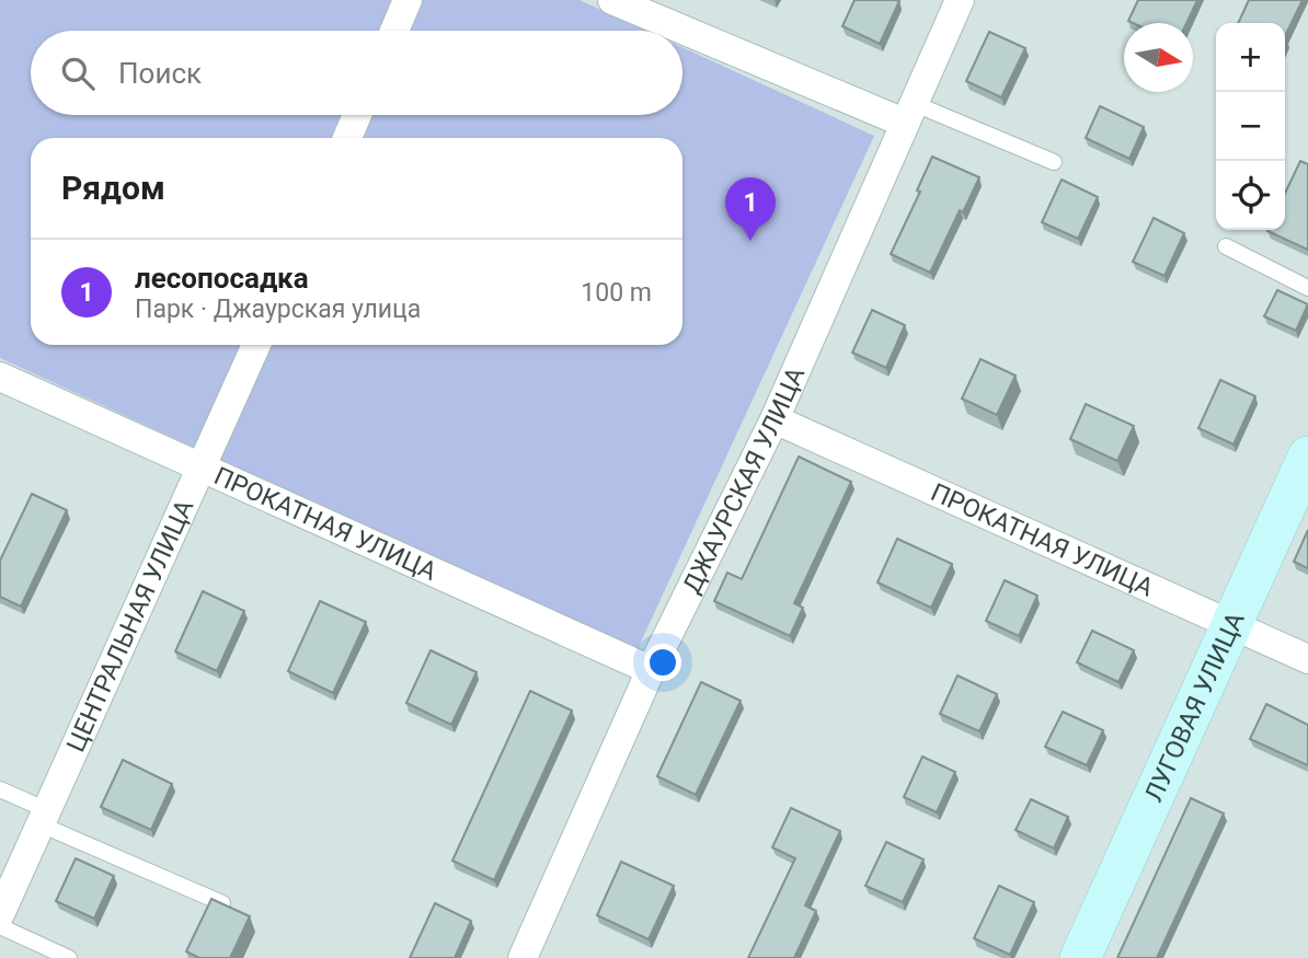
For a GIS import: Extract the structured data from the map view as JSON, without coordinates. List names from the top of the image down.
{
  "streets": {
    "main road": ["ЛУГОВАЯ УЛИЦА"],
    "street": ["ДЖАУРСКАЯ УЛИЦА", "ПРОКАТНАЯ УЛИЦА", "ЦЕНТРАЛЬНАЯ УЛИЦА"]
  },
  "crossings": [
    ["ДЖАУРСКАЯ УЛИЦА", "ПРОКАТНАЯ УЛИЦА"],
    ["ПРОКАТНАЯ УЛИЦА", "ЦЕНТРАЛЬНАЯ УЛИЦА"],
    ["ПРОКАТНАЯ УЛИЦА", "ЛУГОВАЯ УЛИЦА"]
  ],
  "north": "right",
  "page": {
    "map_buttons": ["+", "−"],
    "search": "Поиск",
    "heading": "Рядом",
    "pins": "1",
    "list": [
      {
        "mark": "1",
        "name": "лесопосадка",
        "note": "Парк · Джаурская улица",
        "value": "100 m"
      }
    ]
  }
}
